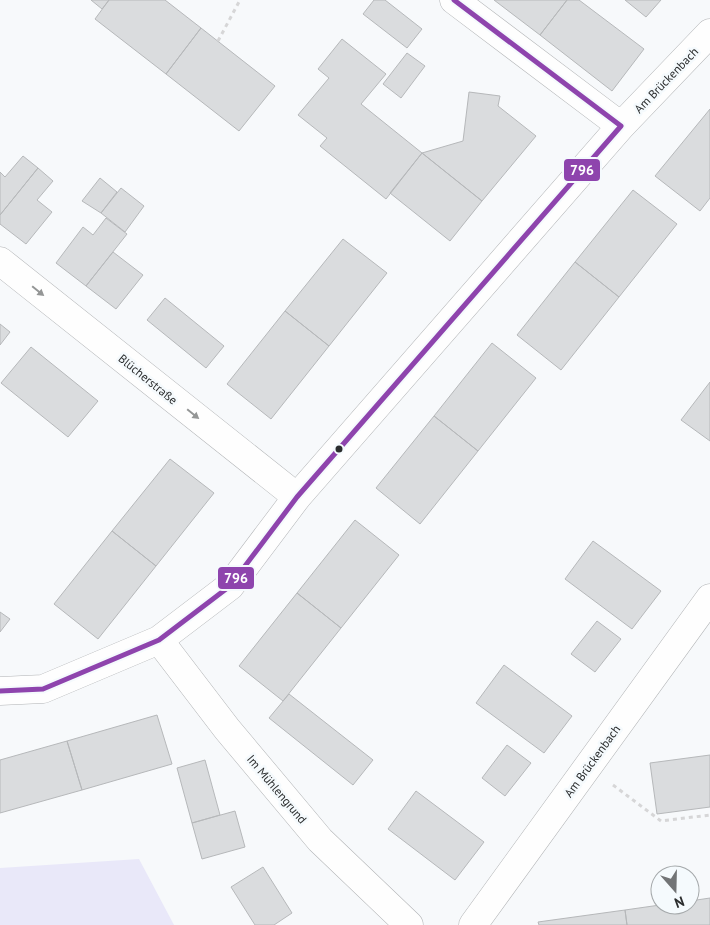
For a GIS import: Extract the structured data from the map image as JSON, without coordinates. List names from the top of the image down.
{
  "streets": {
    "street": ["Am Brückenbach", "Blücherstraße", "Im Mühlengrund"]
  },
  "crossings": [
    ["Am Brückenbach", "Blücherstraße"],
    ["Am Brückenbach", "Im Mühlengrund"]
  ],
  "one_way": ["Blücherstraße"],
  "lines": ["transit line 796"],
  "north": "bottom"
}
